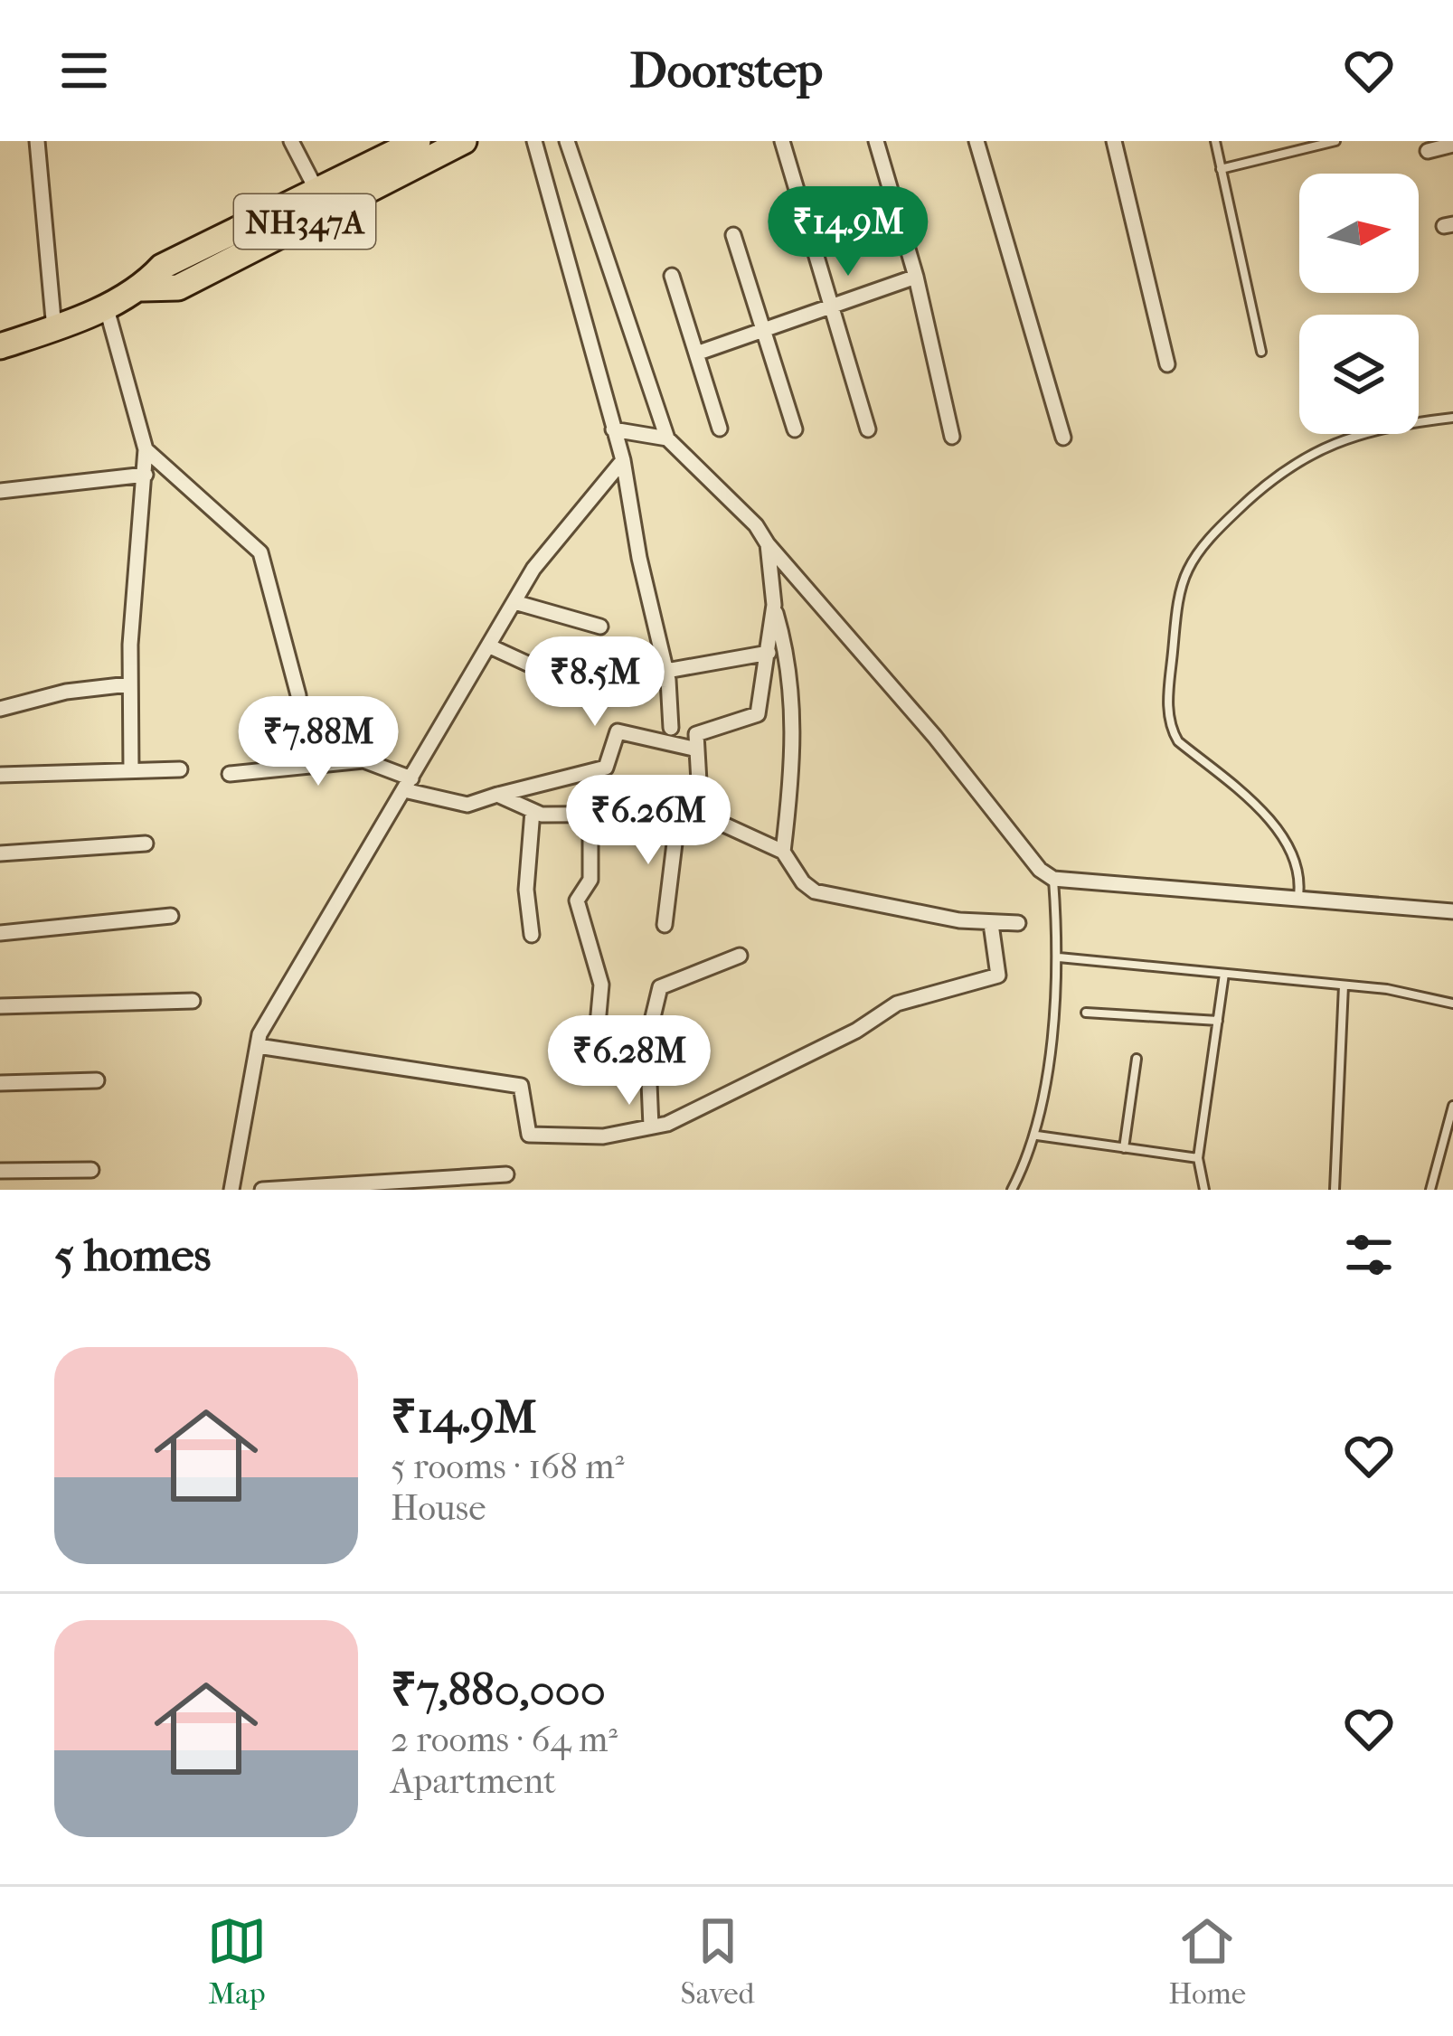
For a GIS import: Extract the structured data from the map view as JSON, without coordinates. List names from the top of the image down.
{
  "streets": {
    "highway": ["NH347A"]
  },
  "north": "right",
  "page": {
    "header": "Doorstep",
    "price": [
      "₹14.9M",
      "₹8.5M",
      "₹7.88M",
      "₹6.26M",
      "₹6.28M"
    ],
    "heading": "5 homes",
    "list": [
      {
        "name": "₹14.9M",
        "note": "5 rooms · 168 m² · House"
      },
      {
        "name": "₹7,880,000",
        "note": "2 rooms · 64 m² · Apartment"
      }
    ],
    "tabs": ["Map", "Saved", "Home"]
  }
}
